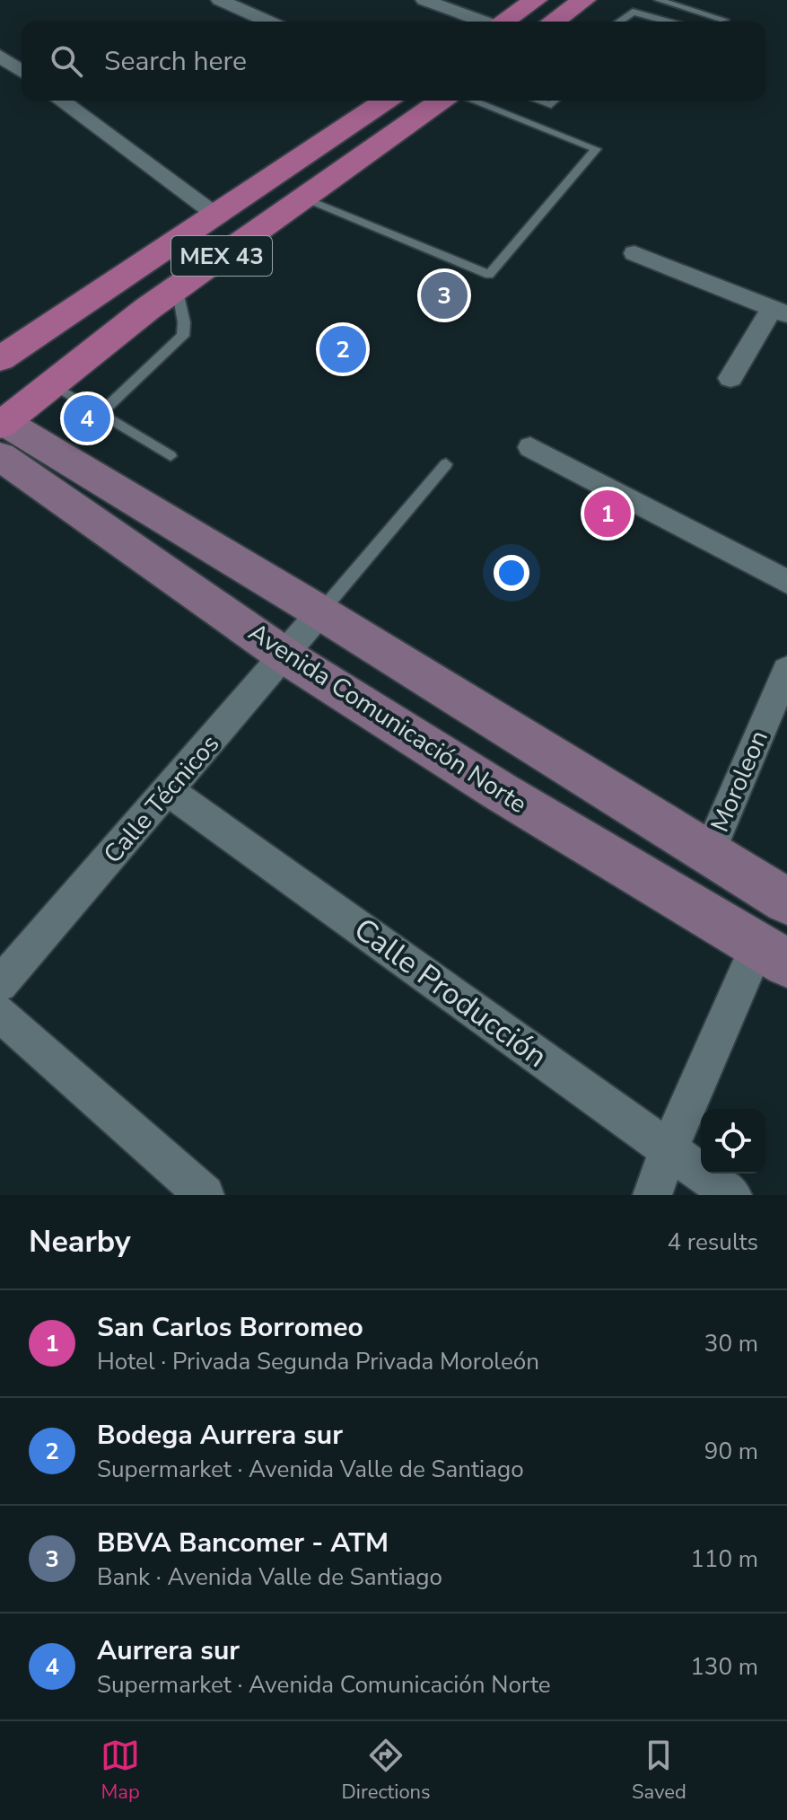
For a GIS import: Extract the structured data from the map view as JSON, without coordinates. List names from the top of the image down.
{
  "streets": {
    "main road": ["MEX 43"],
    "street": [
      "Avenida Comunicación Norte",
      "Moroleon",
      "Calle Técnicos",
      "Calle Producción"
    ]
  },
  "crossings": [
    ["MEX 43", "Avenida Comunicación Norte"],
    ["Avenida Comunicación Norte", "Moroleon"],
    ["Avenida Comunicación Norte", "Calle Técnicos"],
    ["Calle Técnicos", "Calle Producción"]
  ],
  "page": {
    "search": "Search here",
    "pins": [
      "3",
      "2",
      "4",
      "1"
    ],
    "heading": ["Nearby", "4 results"],
    "list": [
      {
        "mark": "1",
        "name": "San Carlos Borromeo",
        "note": "Hotel · Privada Segunda Privada Moroleón",
        "value": "30 m"
      },
      {
        "mark": "2",
        "name": "Bodega Aurrera sur",
        "note": "Supermarket · Avenida Valle de Santiago",
        "value": "90 m"
      },
      {
        "mark": "3",
        "name": "BBVA Bancomer - ATM",
        "note": "Bank · Avenida Valle de Santiago",
        "value": "110 m"
      },
      {
        "mark": "4",
        "name": "Aurrera sur",
        "note": "Supermarket · Avenida Comunicación Norte",
        "value": "130 m"
      }
    ],
    "nav": ["Map", "Directions", "Saved"]
  }
}
